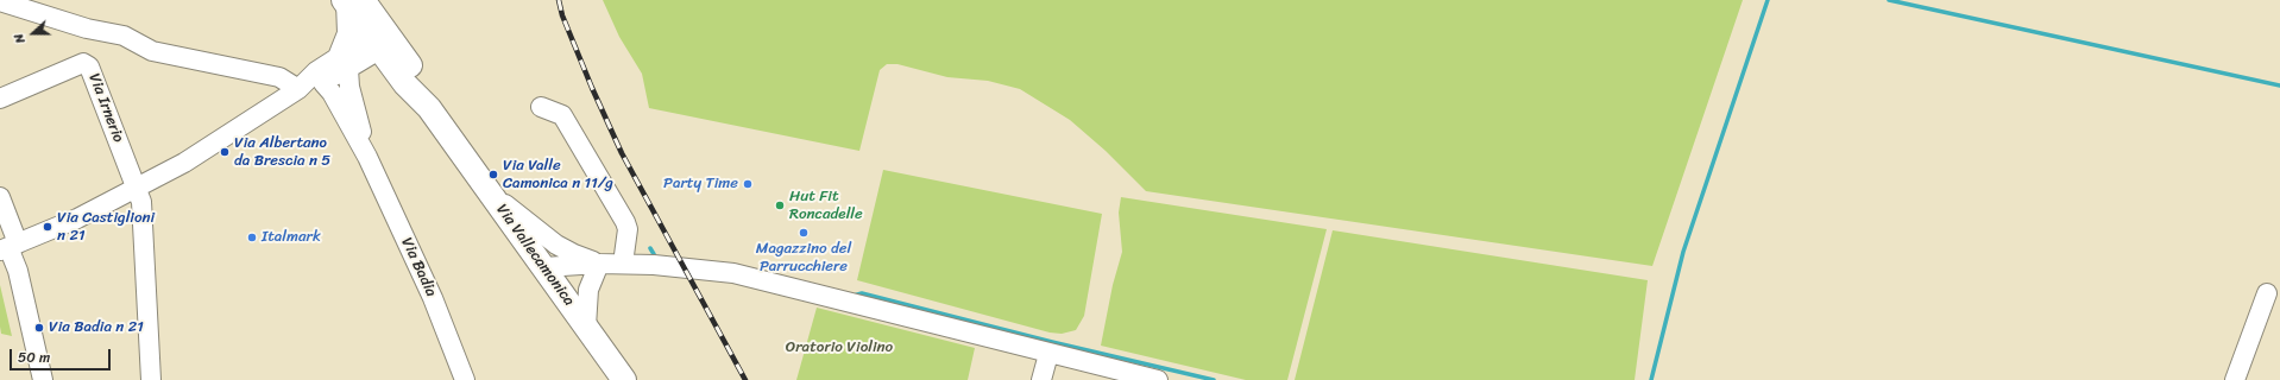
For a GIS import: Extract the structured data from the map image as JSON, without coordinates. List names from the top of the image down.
{
  "streets": {
    "main road": ["Via Vallecamonica"],
    "street": ["Via Irnerio", "Via Badia"]
  },
  "parks": ["Oratorio Violino"],
  "places": [
    "Via Albertano da Brescia n 5",
    "Via Valle Camonica n 11/g",
    "Party Time",
    "Hut Fit Roncadelle",
    "Via Castiglioni n 21",
    "Magazzino del Parrucchiere",
    "Italmark",
    "Via Badia n 21"
  ],
  "scale_bar": "50 m",
  "north": "left"
}
